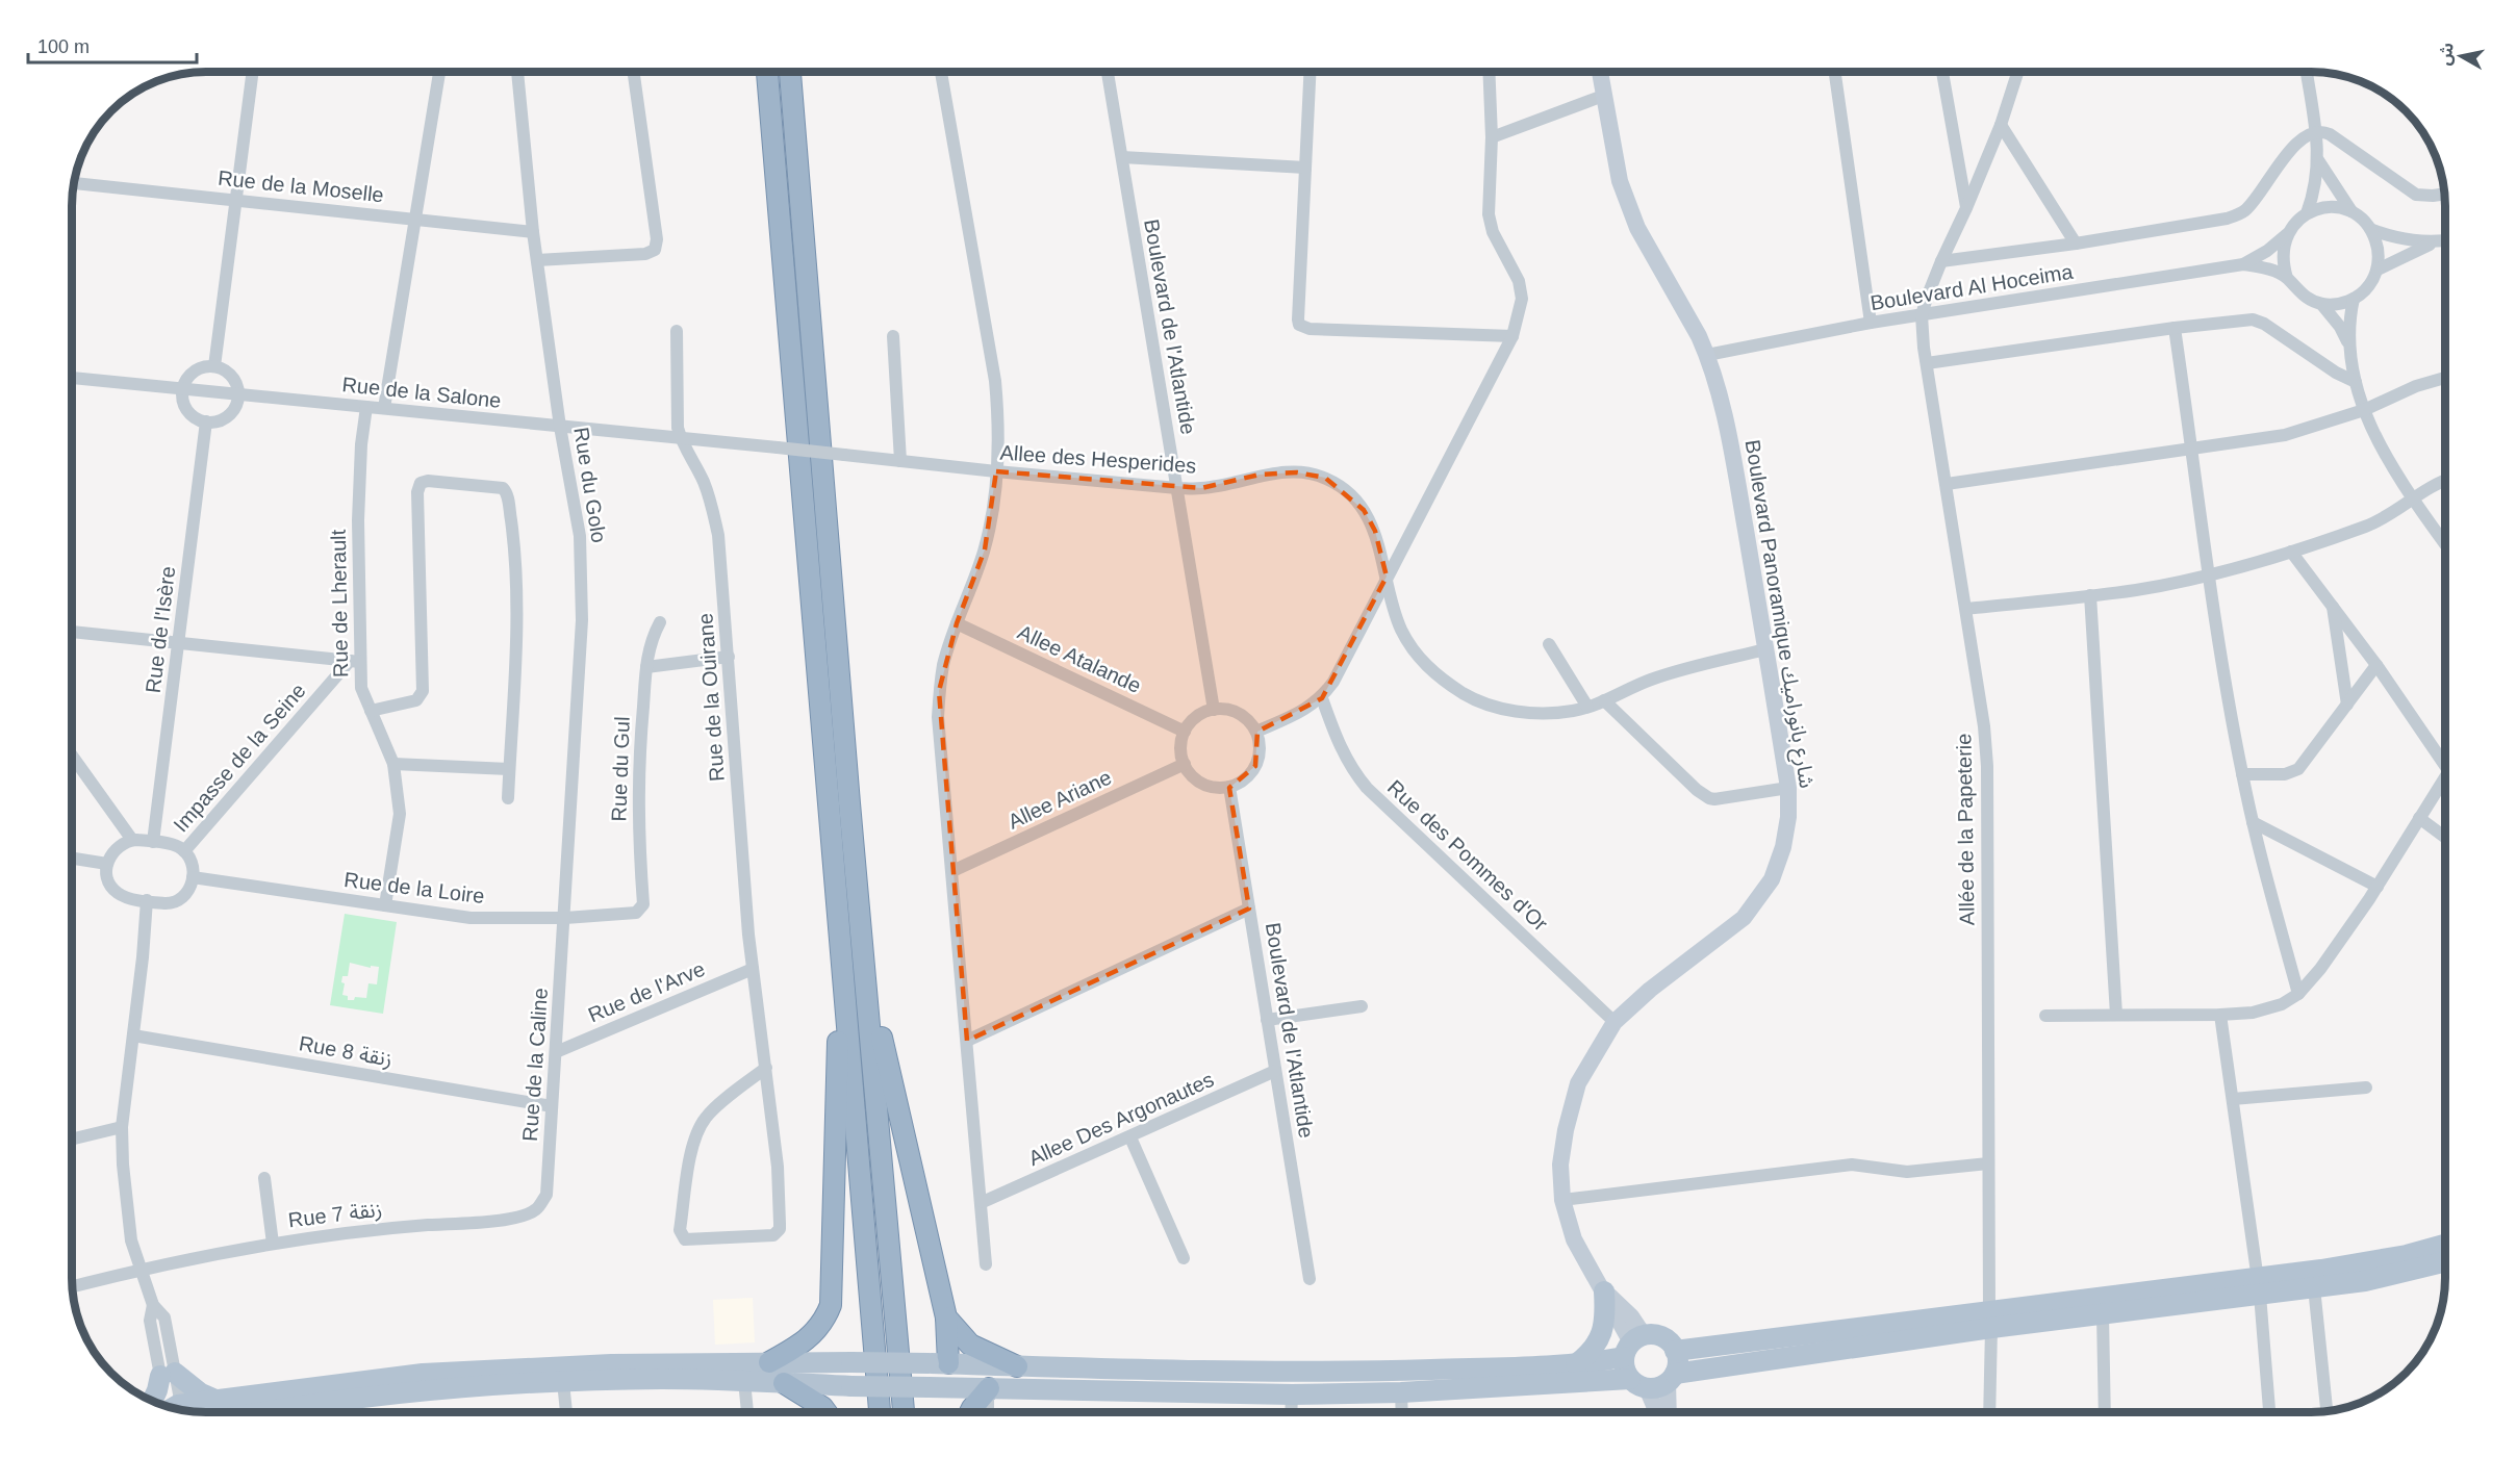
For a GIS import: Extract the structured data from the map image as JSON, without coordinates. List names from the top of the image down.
{
  "streets": {
    "main road": ["Boulevard Panoramique شارع بانوراميك"],
    "street": [
      "Rue de la Moselle",
      "Boulevard Al Hoceima",
      "Boulevard de l'Atlantide",
      "Rue de la Salone",
      "Allee des Hesperides",
      "Rue du Golo",
      "Rue de Lherault",
      "Rue de l'Isère",
      "Allee Atalande",
      "Rue de la Ouirane",
      "Impasse de la Seine",
      "Rue du Gul",
      "Allee Ariane",
      "Allée de la Papeterie",
      "Rue des Pommes d'Or",
      "Rue de la Loire",
      "Rue de l'Arve",
      "Rue 8 زنقة",
      "Rue de la Caline",
      "Allee Des Argonautes",
      "Rue 7 زنقة"
    ]
  },
  "crossings": [
    ["Rue de la Moselle", "Rue du Golo"],
    ["Boulevard Al Hoceima", "Boulevard Panoramique شارع بانوراميك"],
    ["Boulevard Al Hoceima", "Allée de la Papeterie"],
    ["Boulevard de l'Atlantide", "Allee des Hesperides"],
    ["Boulevard de l'Atlantide", "Allee Atalande"],
    ["Boulevard de l'Atlantide", "Allee Ariane"],
    ["Boulevard de l'Atlantide", "Allee Des Argonautes"],
    ["Rue de la Salone", "Allee des Hesperides"],
    ["Rue de la Salone", "Rue du Golo"],
    ["Rue de la Salone", "Rue de Lherault"],
    ["Rue de la Salone", "Rue de la Ouirane"],
    ["Allee des Hesperides", "Boulevard Panoramique شارع بانوراميك"],
    ["Rue du Golo", "Rue de la Loire"],
    ["Rue du Golo", "Rue de la Caline"],
    ["Rue de Lherault", "Impasse de la Seine"],
    ["Rue de Lherault", "Rue de la Loire"],
    ["Boulevard Panoramique شارع بانوراميك", "Rue des Pommes d'Or"],
    ["Rue de l'Isère", "Impasse de la Seine"],
    ["Rue de l'Isère", "Rue de la Loire"],
    ["Allee Atalande", "Allee Ariane"],
    ["Rue de la Ouirane", "Rue de l'Arve"],
    ["Impasse de la Seine", "Rue de la Loire"],
    ["Rue du Gul", "Rue de la Loire"],
    ["Rue de la Loire", "Rue de la Caline"],
    ["Rue de l'Arve", "Rue de la Caline"],
    ["Rue 8 زنقة", "Rue de la Caline"],
    ["Rue de la Caline", "Rue 7 زنقة"]
  ],
  "scale_bar": "100 m",
  "north": "left"
}
